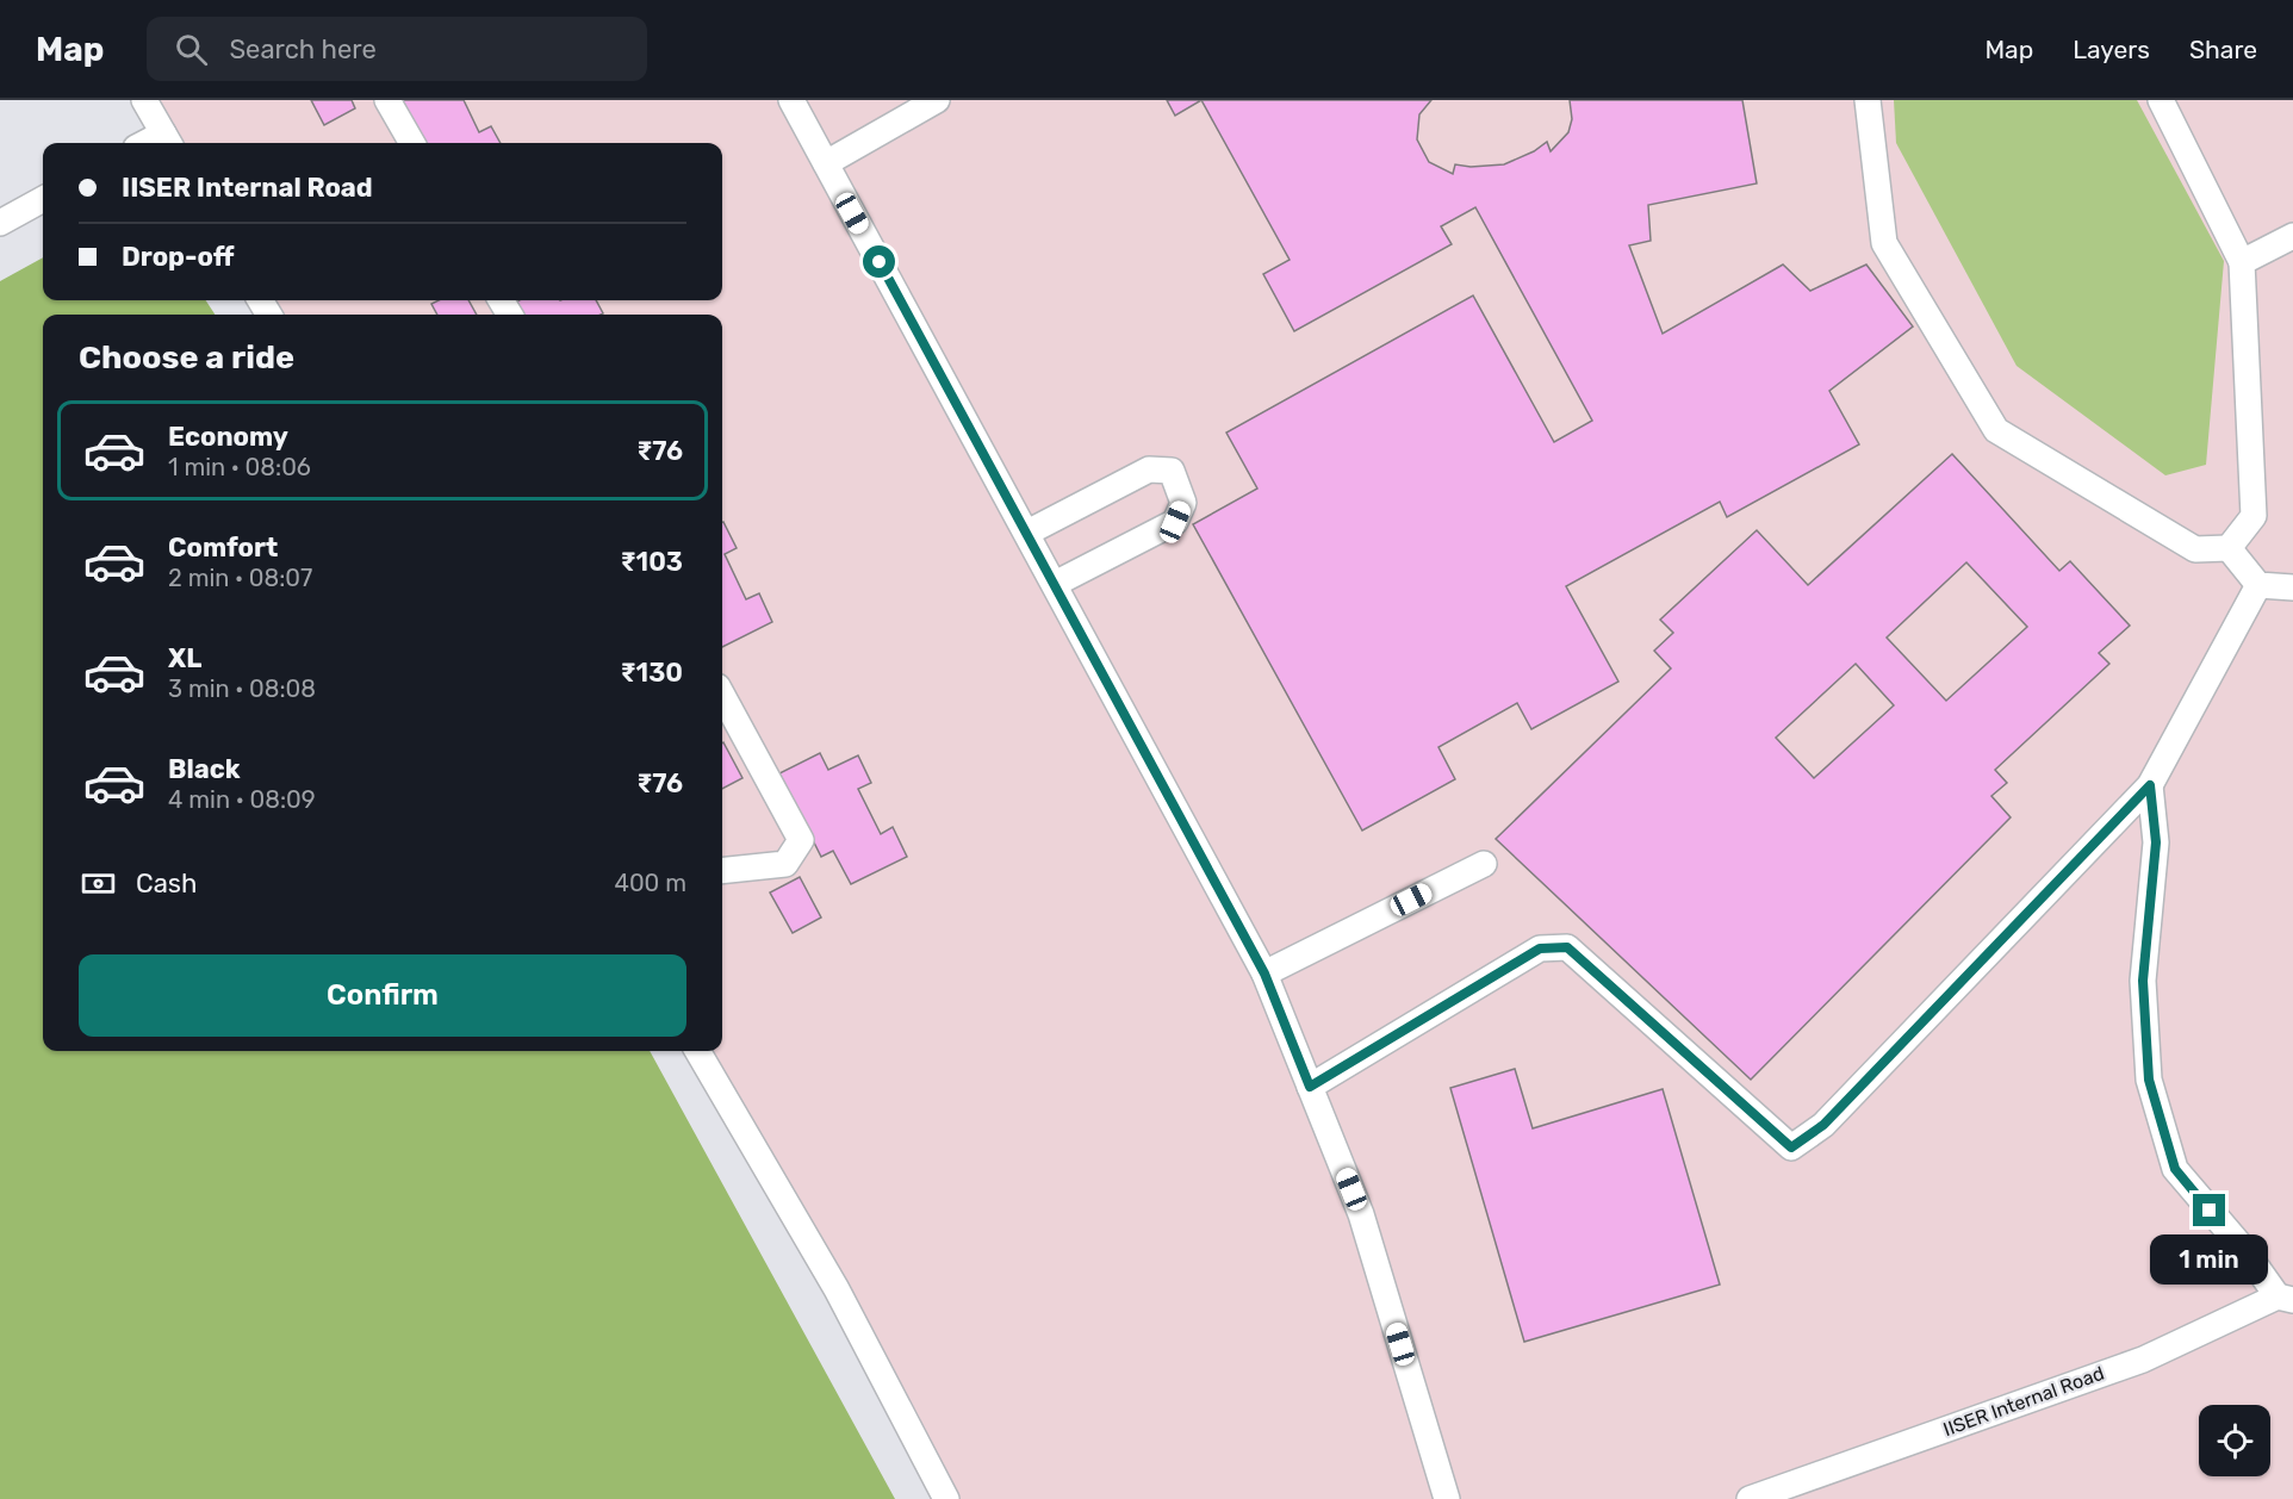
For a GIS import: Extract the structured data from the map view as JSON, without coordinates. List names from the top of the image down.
{
  "streets": {
    "lane": ["IISER Internal Road"]
  },
  "page": {
    "header": "Map",
    "search": "Search here",
    "nav": ["Map", "Layers", "Share"],
    "banner": ["IISER Internal Road", "Drop-off"],
    "heading": "Choose a ride",
    "list": [
      {
        "name": "Economy",
        "note": "1 min · 08:06",
        "value": "₹76"
      },
      {
        "name": "Comfort",
        "note": "2 min · 08:07",
        "value": "₹103"
      },
      {
        "name": "XL",
        "note": "3 min · 08:08",
        "value": "₹130"
      },
      {
        "name": "Black",
        "note": "4 min · 08:09",
        "value": "₹76"
      }
    ],
    "pay": ["Cash", "400 m"],
    "buttons": "Confirm",
    "bubble": "1 min"
  }
}
